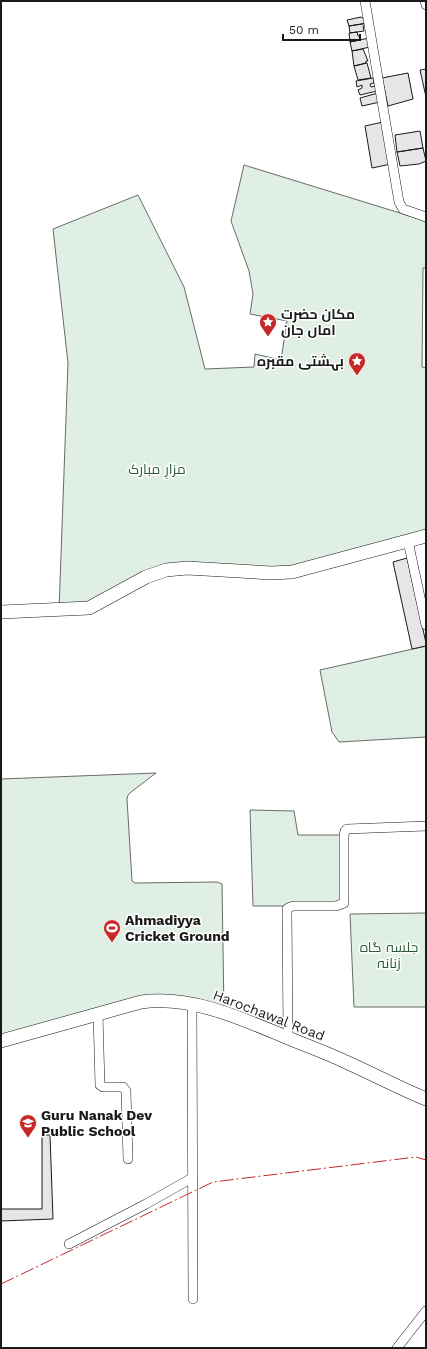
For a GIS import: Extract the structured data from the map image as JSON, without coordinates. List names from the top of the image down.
{
  "streets": {
    "main road": ["Harochawal Road"]
  },
  "parks": ["مزارِ مبارک", "جلسہ گاہ زنانہ"],
  "places": {
    "place": ["مکان حضرت اماں جان", "بہشتی مقبرہ"],
    "sports": ["Ahmadiyya Cricket Ground"],
    "school or university": ["Guru Nanak Dev Public School"]
  },
  "scale_bar": "50 m"
}
